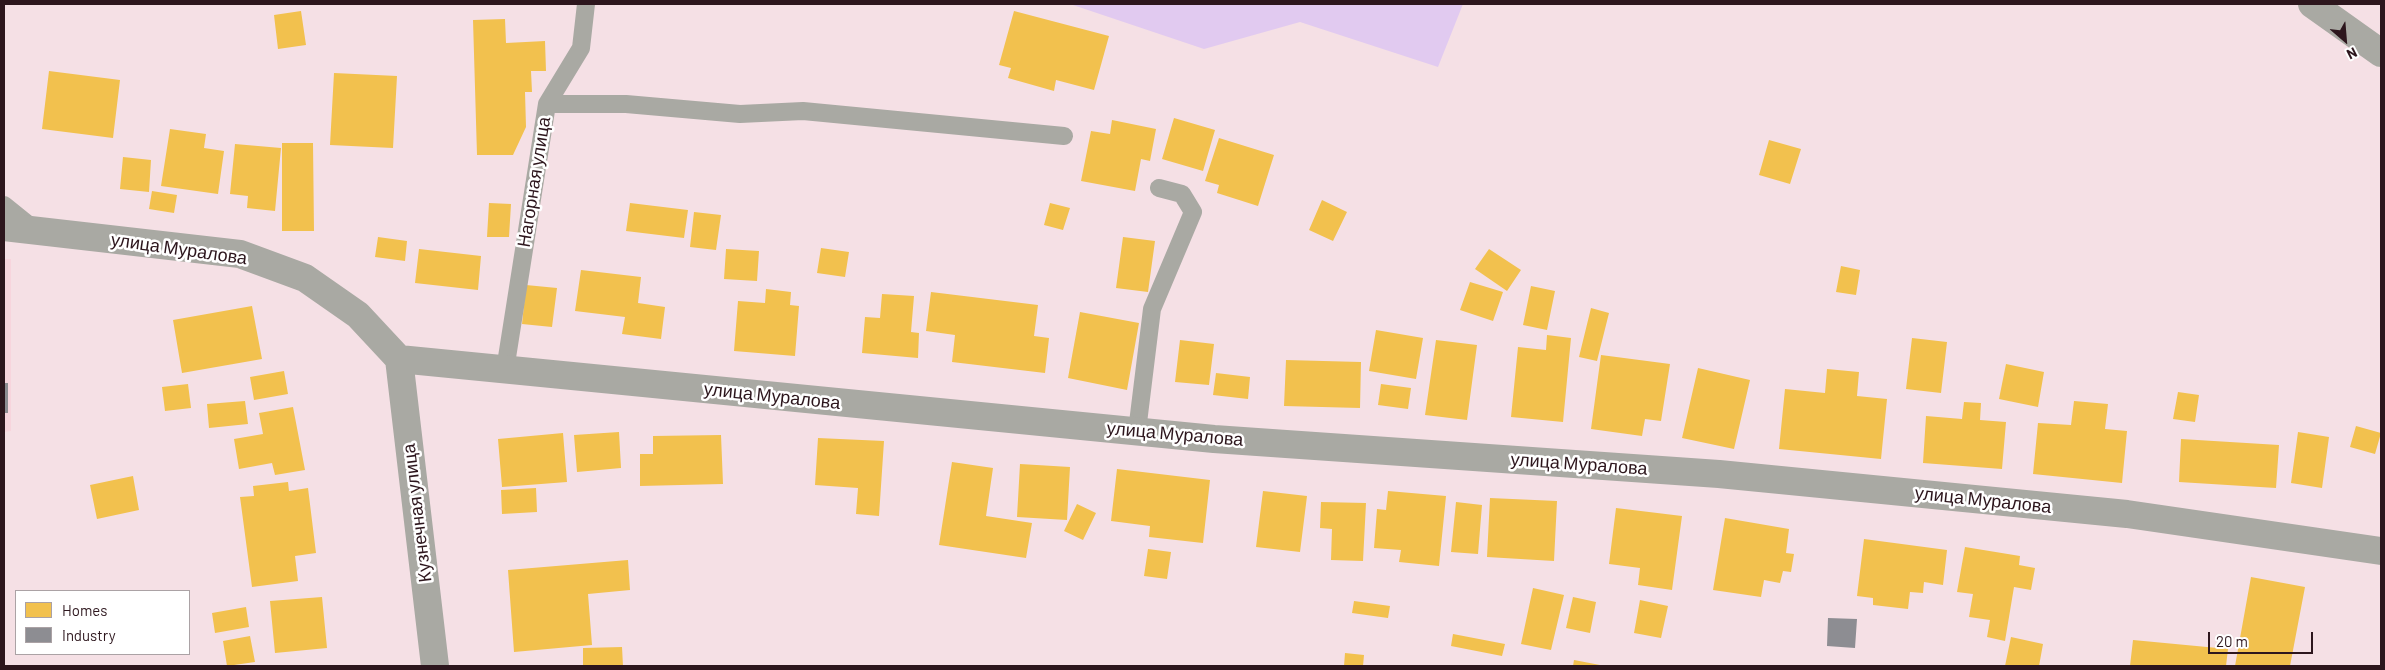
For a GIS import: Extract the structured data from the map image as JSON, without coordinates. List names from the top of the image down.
{
  "streets": {
    "street": ["улица Муралова", "Кузнечная улица"],
    "lane": ["Нагорная улица"]
  },
  "crossings": [
    ["Нагорная улица", "улица Муралова"],
    ["улица Муралова", "Кузнечная улица"]
  ],
  "legend": ["Homes", "Industry"],
  "scale_bar": "20 m",
  "north": "bottom right"
}
